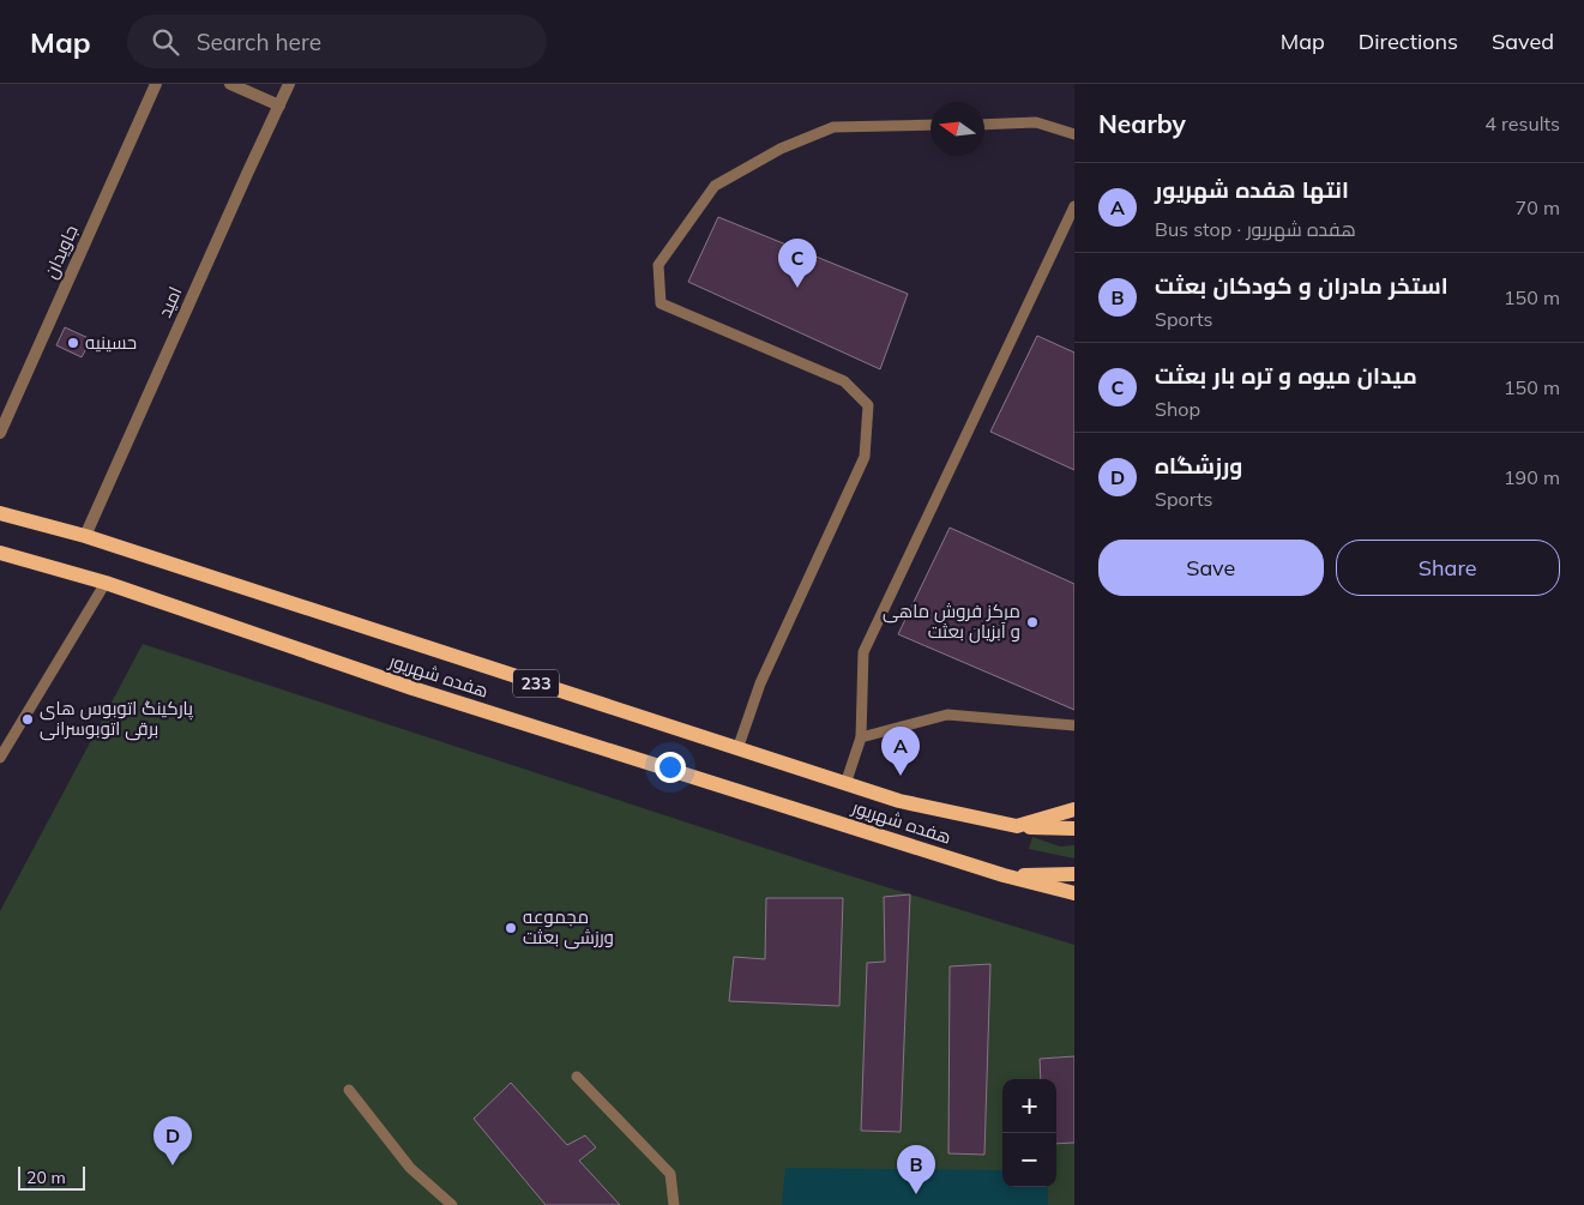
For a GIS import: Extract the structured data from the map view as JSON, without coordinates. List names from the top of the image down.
{
  "streets": {
    "main road": ["هفده شهریور", "233"],
    "street": ["جاویدان", "امید"]
  },
  "crossings": [
    ["امید", "هفده شهریور"]
  ],
  "places": [
    "حسینیه",
    "مرکز فروش ماهی و آبزیان بعثت",
    "پارکینگ اتوبوس های برقی اتوبوسرانی",
    "مجموعه ورزشی بعثت"
  ],
  "scale_bar": "20 m",
  "north": "left",
  "page": {
    "header": "Map",
    "search": "Search here",
    "nav": ["Map", "Directions", "Saved"],
    "heading": ["Nearby", "4 results"],
    "list": [
      {
        "mark": "A",
        "name": "انتها هفده شهریور",
        "note": "Bus stop · هفده شهریور",
        "value": "70 m"
      },
      {
        "mark": "B",
        "name": "استخر مادران و کودکان بعثت",
        "note": "Sports",
        "value": "150 m"
      },
      {
        "mark": "C",
        "name": "میدان میوه و تره بار بعثت",
        "note": "Shop",
        "value": "150 m"
      },
      {
        "mark": "D",
        "name": "ورزشگاه",
        "note": "Sports",
        "value": "190 m"
      }
    ],
    "pins": [
      "C",
      "A",
      "D",
      "B"
    ],
    "buttons": ["Save", "Share"],
    "map_buttons": ["+", "−"],
    "scale": "20 m"
  }
}
